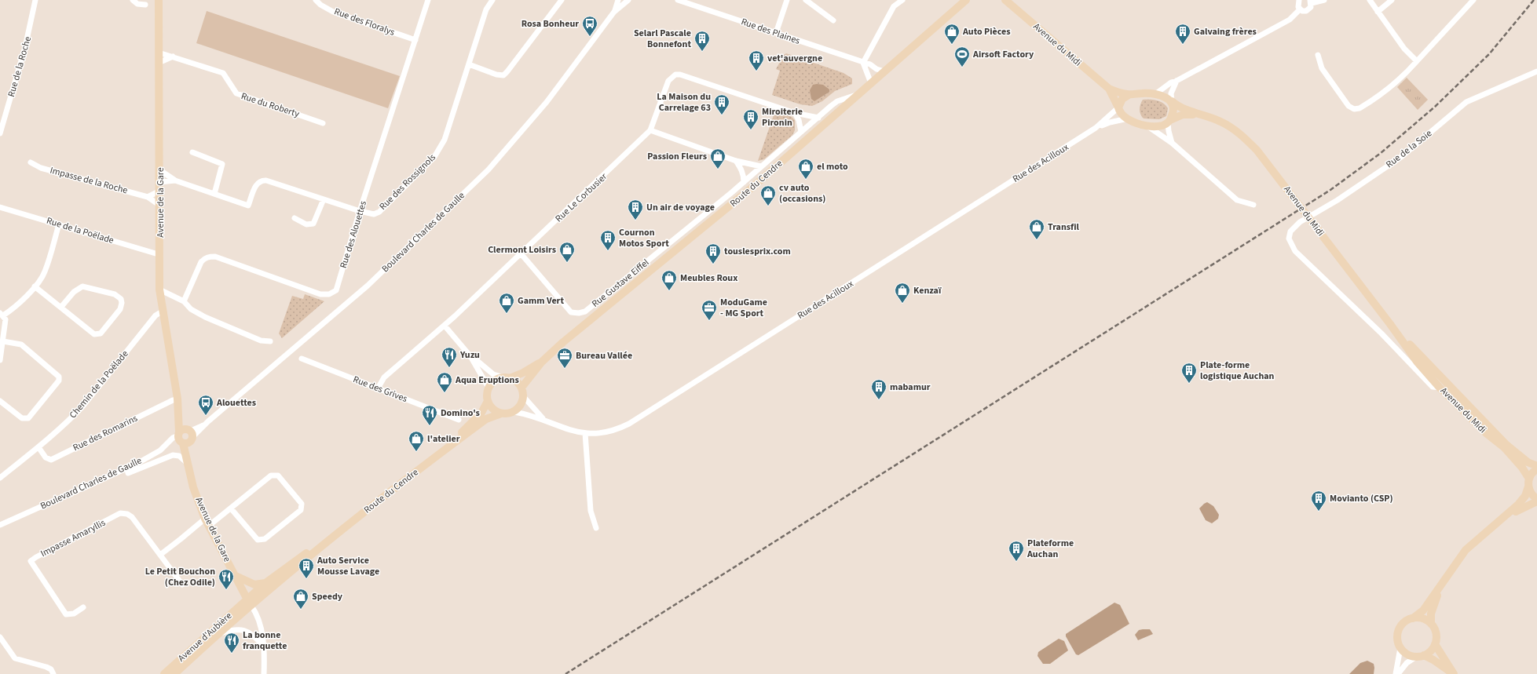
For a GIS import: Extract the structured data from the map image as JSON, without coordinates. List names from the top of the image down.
{
  "streets": {
    "main road": [
      "Avenue du Midi",
      "Route du Cendre",
      "Avenue de la Gare",
      "Avenue d'Aubière"
    ],
    "street": [
      "Rue des Floralys",
      "Rue des Plaines",
      "Rue de la Roche",
      "Rue du Roberty",
      "Rue de la Soie",
      "Rue des Acilloux",
      "Impasse de la Roche",
      "Rue des Rossignols",
      "Rue Le Corbusier",
      "Rue de la Poëlade",
      "Boulevard Charles de Gaulle",
      "Rue des Alouettes",
      "Rue Gustave Eiffel",
      "Chemin de la Poëlade",
      "Rue des Grives",
      "Rue des Romarins",
      "Impasse Amaryllis"
    ]
  },
  "crossings": [
    ["Rue des Floralys", "Rue des Alouettes"],
    ["Rue des Plaines", "Route du Cendre"],
    ["Avenue du Midi", "Rue de la Soie"],
    ["Avenue du Midi", "Rue des Acilloux"],
    ["Rue du Roberty", "Avenue de la Gare"],
    ["Rue des Acilloux", "Route du Cendre"],
    ["Impasse de la Roche", "Avenue de la Gare"],
    ["Rue des Rossignols", "Rue des Alouettes"],
    ["Route du Cendre", "Avenue de la Gare"],
    ["Route du Cendre", "Rue Gustave Eiffel"],
    ["Route du Cendre", "Avenue d'Aubière"],
    ["Rue Le Corbusier", "Rue Gustave Eiffel"],
    ["Rue Le Corbusier", "Rue des Grives"],
    ["Avenue de la Gare", "Rue de la Poëlade"],
    ["Avenue de la Gare", "Boulevard Charles de Gaulle"],
    ["Avenue de la Gare", "Chemin de la Poëlade"],
    ["Avenue de la Gare", "Rue des Romarins"],
    ["Avenue de la Gare", "Avenue d'Aubière"],
    ["Chemin de la Poëlade", "Rue des Romarins"]
  ],
  "places": {
    "bus stop": ["Rosa Bonheur", "Alouettes"],
    "shop": [
      "Auto Pièces",
      "Passion Fleurs",
      "el moto",
      "cv auto (occasions)",
      "Transfil",
      "Clermont Loisirs",
      "Meubles Roux",
      "Kenzaï",
      "Gamm Vert",
      "Aqua Eruptions",
      "l'atelier",
      "Speedy"
    ],
    "building": [
      "Galvaing frères",
      "Selarl Pascale Bonnefont",
      "vet'auvergne",
      "La Maison du Carrelage 63",
      "Miroiterie Pironin",
      "Un air de voyage",
      "Cournon Motos Sport",
      "touslesprix.com",
      "Plate-forme logistique Auchan",
      "mabamur",
      "Movianto (CSP)",
      "Plateforme Auchan",
      "Auto Service Mousse Lavage"
    ],
    "sports": ["Airsoft Factory"],
    "office": ["ModuGame - MG Sport", "Bureau Vallée"],
    "restaurant": [
      "Yuzu",
      "Domino's",
      "Le Petit Bouchon (Chez Odile)",
      "La bonne franquette"
    ]
  }
}
